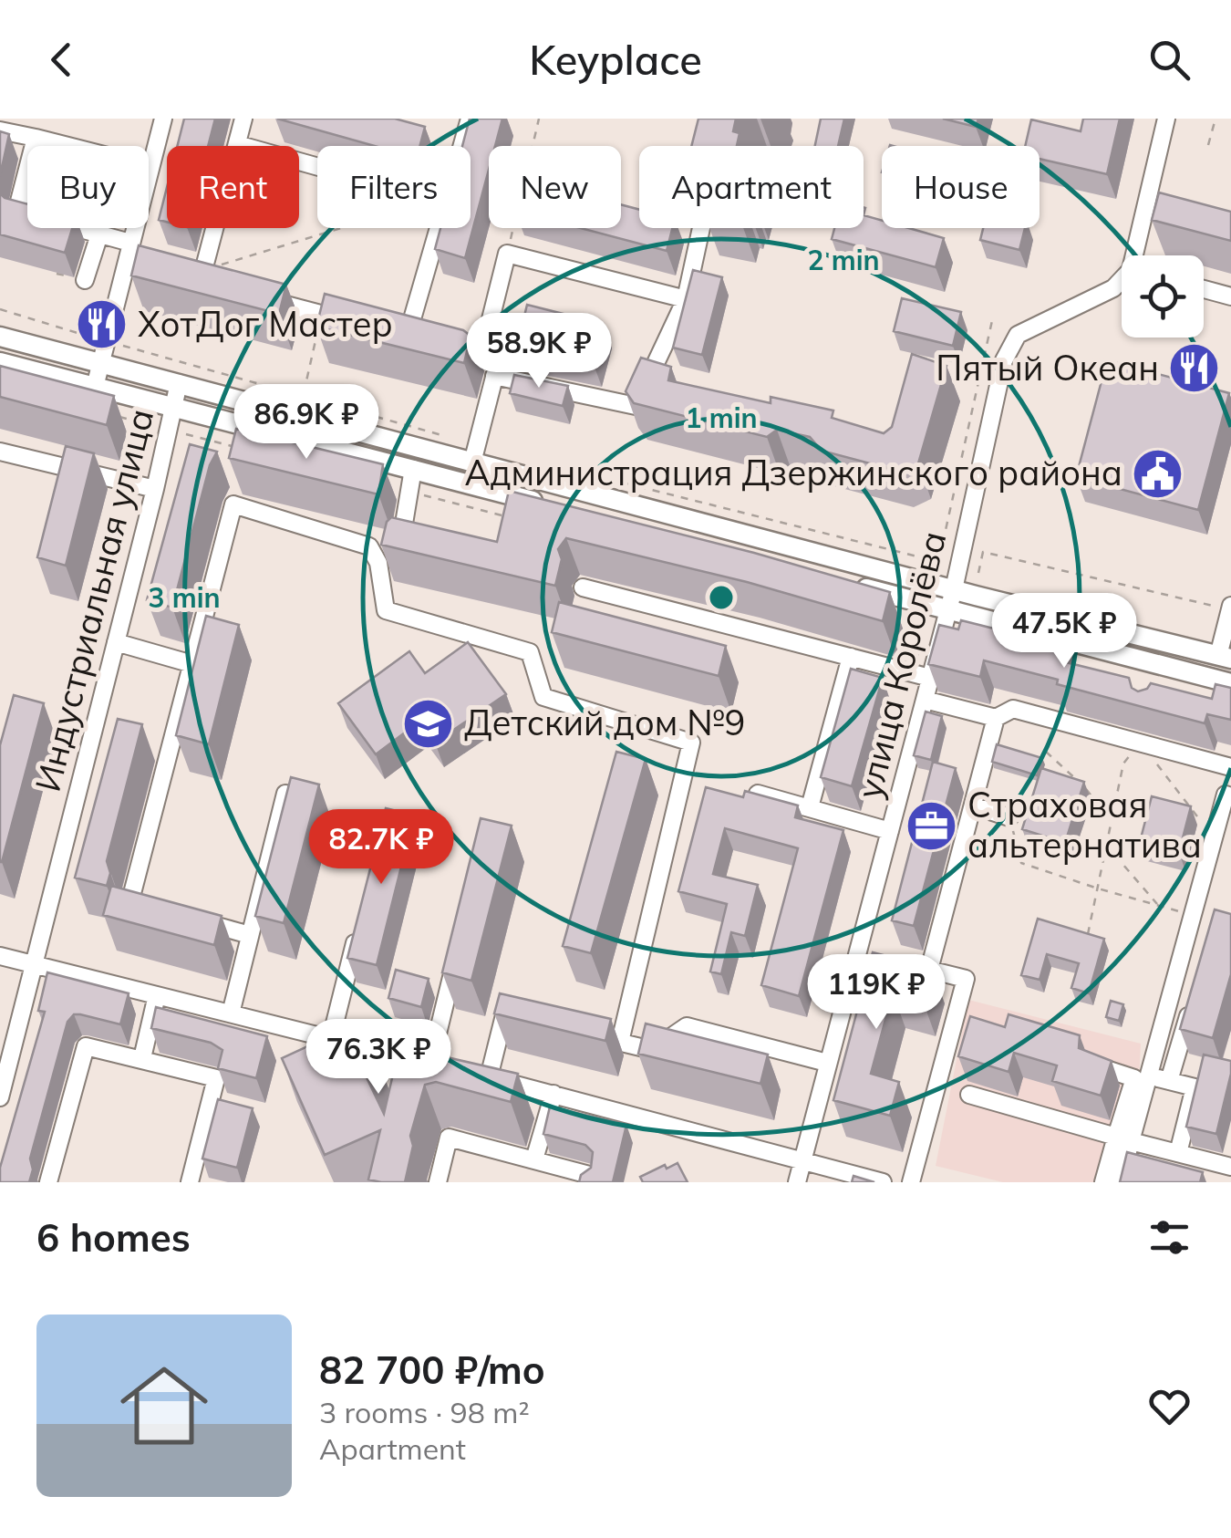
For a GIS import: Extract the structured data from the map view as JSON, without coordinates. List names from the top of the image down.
{
  "streets": {
    "street": ["Индустриальная улица", "улица Королёва"]
  },
  "places": {
    "restaurant": ["ХотДог Мастер", "Пятый Океан"],
    "public building": ["Администрация Дзержинского района"],
    "school or university": ["Детский дом №9"],
    "office": ["Страховая альтернатива"]
  },
  "page": {
    "header": "Keyplace",
    "chip": [
      "Buy",
      "Rent",
      "Filters",
      "New",
      "Apartment",
      "House"
    ],
    "price": [
      "58.9K ₽",
      "86.9K ₽",
      "47.5K ₽",
      "82.7K ₽",
      "119K ₽",
      "76.3K ₽"
    ],
    "heading": "6 homes",
    "list": [
      {
        "name": "82 700 ₽/mo",
        "note": "3 rooms · 98 m² · Apartment"
      }
    ]
  },
  "rings": ["2 min", "1 min", "3 min"]
}
